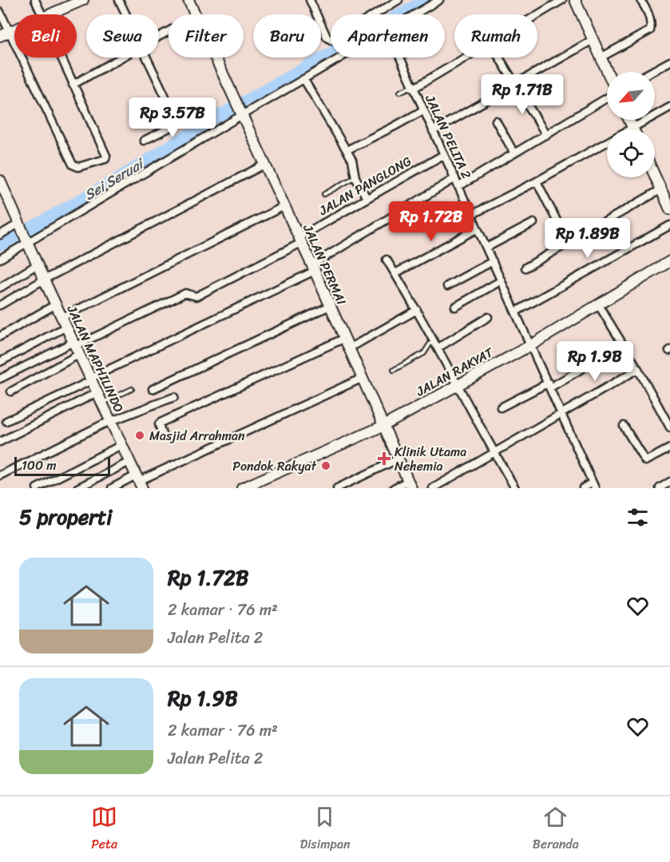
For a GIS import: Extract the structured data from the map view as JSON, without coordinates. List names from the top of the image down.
{
  "streets": {
    "street": [
      "JALAN PELITA 2",
      "JALAN PANGLONG",
      "JALAN PERMAI",
      "JALAN MAPHILINDO",
      "JALAN RAKYAT"
    ]
  },
  "crossings": [
    ["JALAN PELITA 2", "JALAN PANGLONG"],
    ["JALAN PELITA 2", "JALAN RAKYAT"],
    ["JALAN PANGLONG", "JALAN PERMAI"],
    ["JALAN PANGLONG", "JALAN MAPHILINDO"],
    ["JALAN PERMAI", "JALAN RAKYAT"]
  ],
  "water": ["Sei Seruai"],
  "places": {
    "other": ["Masjid Arrahman", "Pondok Rakyat"],
    "health": ["Klinik Utama Nehemia"]
  },
  "scale_bar": "100 m",
  "north": "bottom left",
  "page": {
    "chip": [
      "Beli",
      "Sewa",
      "Filter",
      "Baru",
      "Apartemen",
      "Rumah"
    ],
    "price": [
      "Rp 1.71B",
      "Rp 3.57B",
      "Rp 1.72B",
      "Rp 1.89B",
      "Rp 1.9B"
    ],
    "scale": "100 m",
    "heading": "5 properti",
    "list": [
      {
        "name": "Rp 1.72B",
        "note": "2 kamar · 76 m² · Jalan Pelita 2"
      },
      {
        "name": "Rp 1.9B",
        "note": "2 kamar · 76 m² · Jalan Pelita 2"
      }
    ],
    "tabs": ["Peta", "Disimpan", "Beranda"]
  }
}
